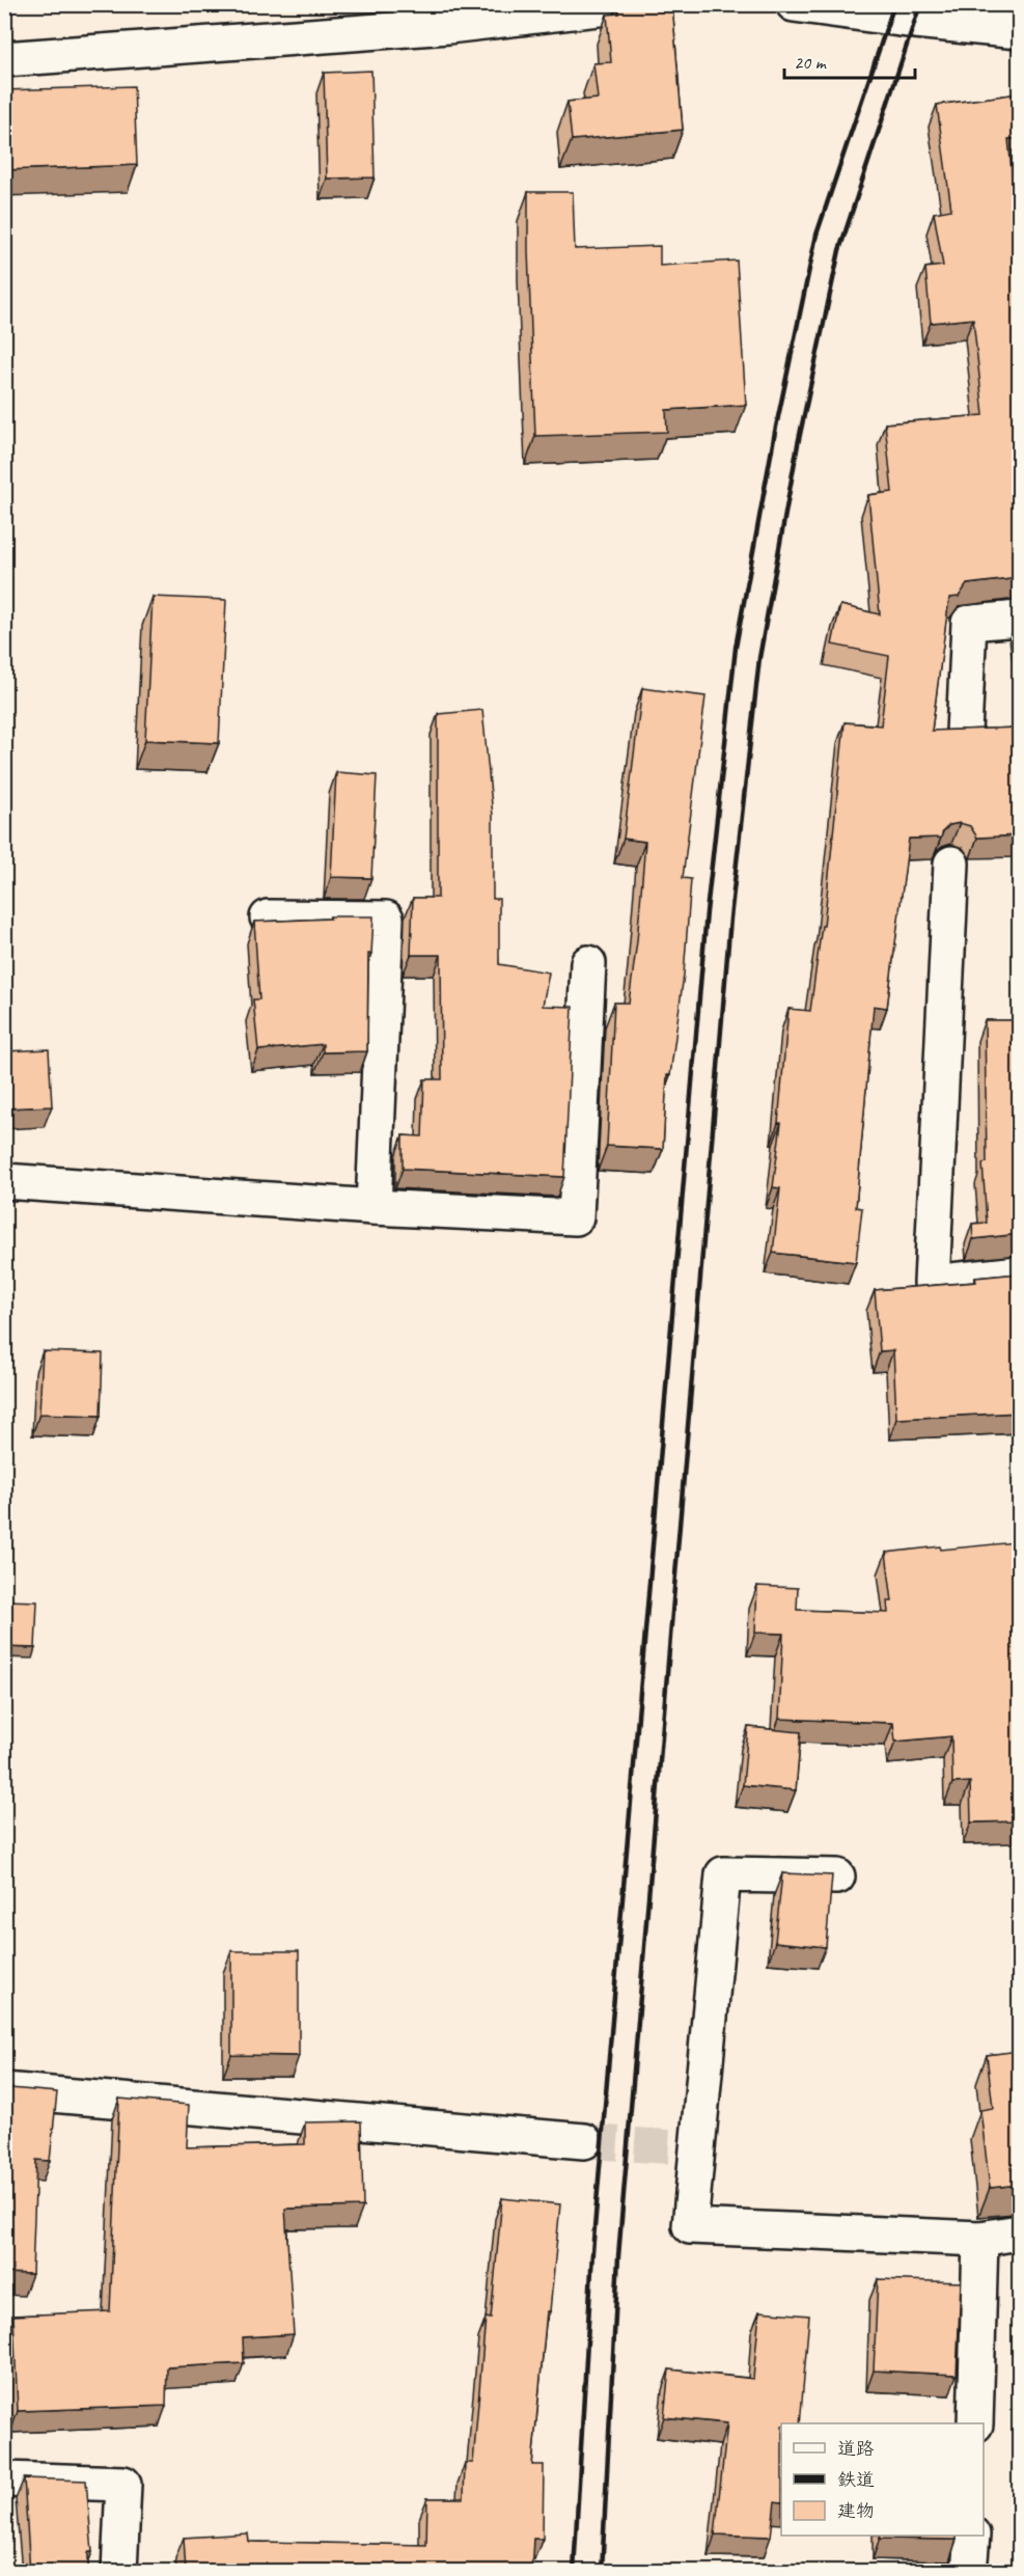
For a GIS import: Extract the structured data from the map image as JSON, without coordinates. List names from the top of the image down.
{
  "legend": ["道路", "鉄道", "建物"],
  "scale_bar": "20 m"
}
